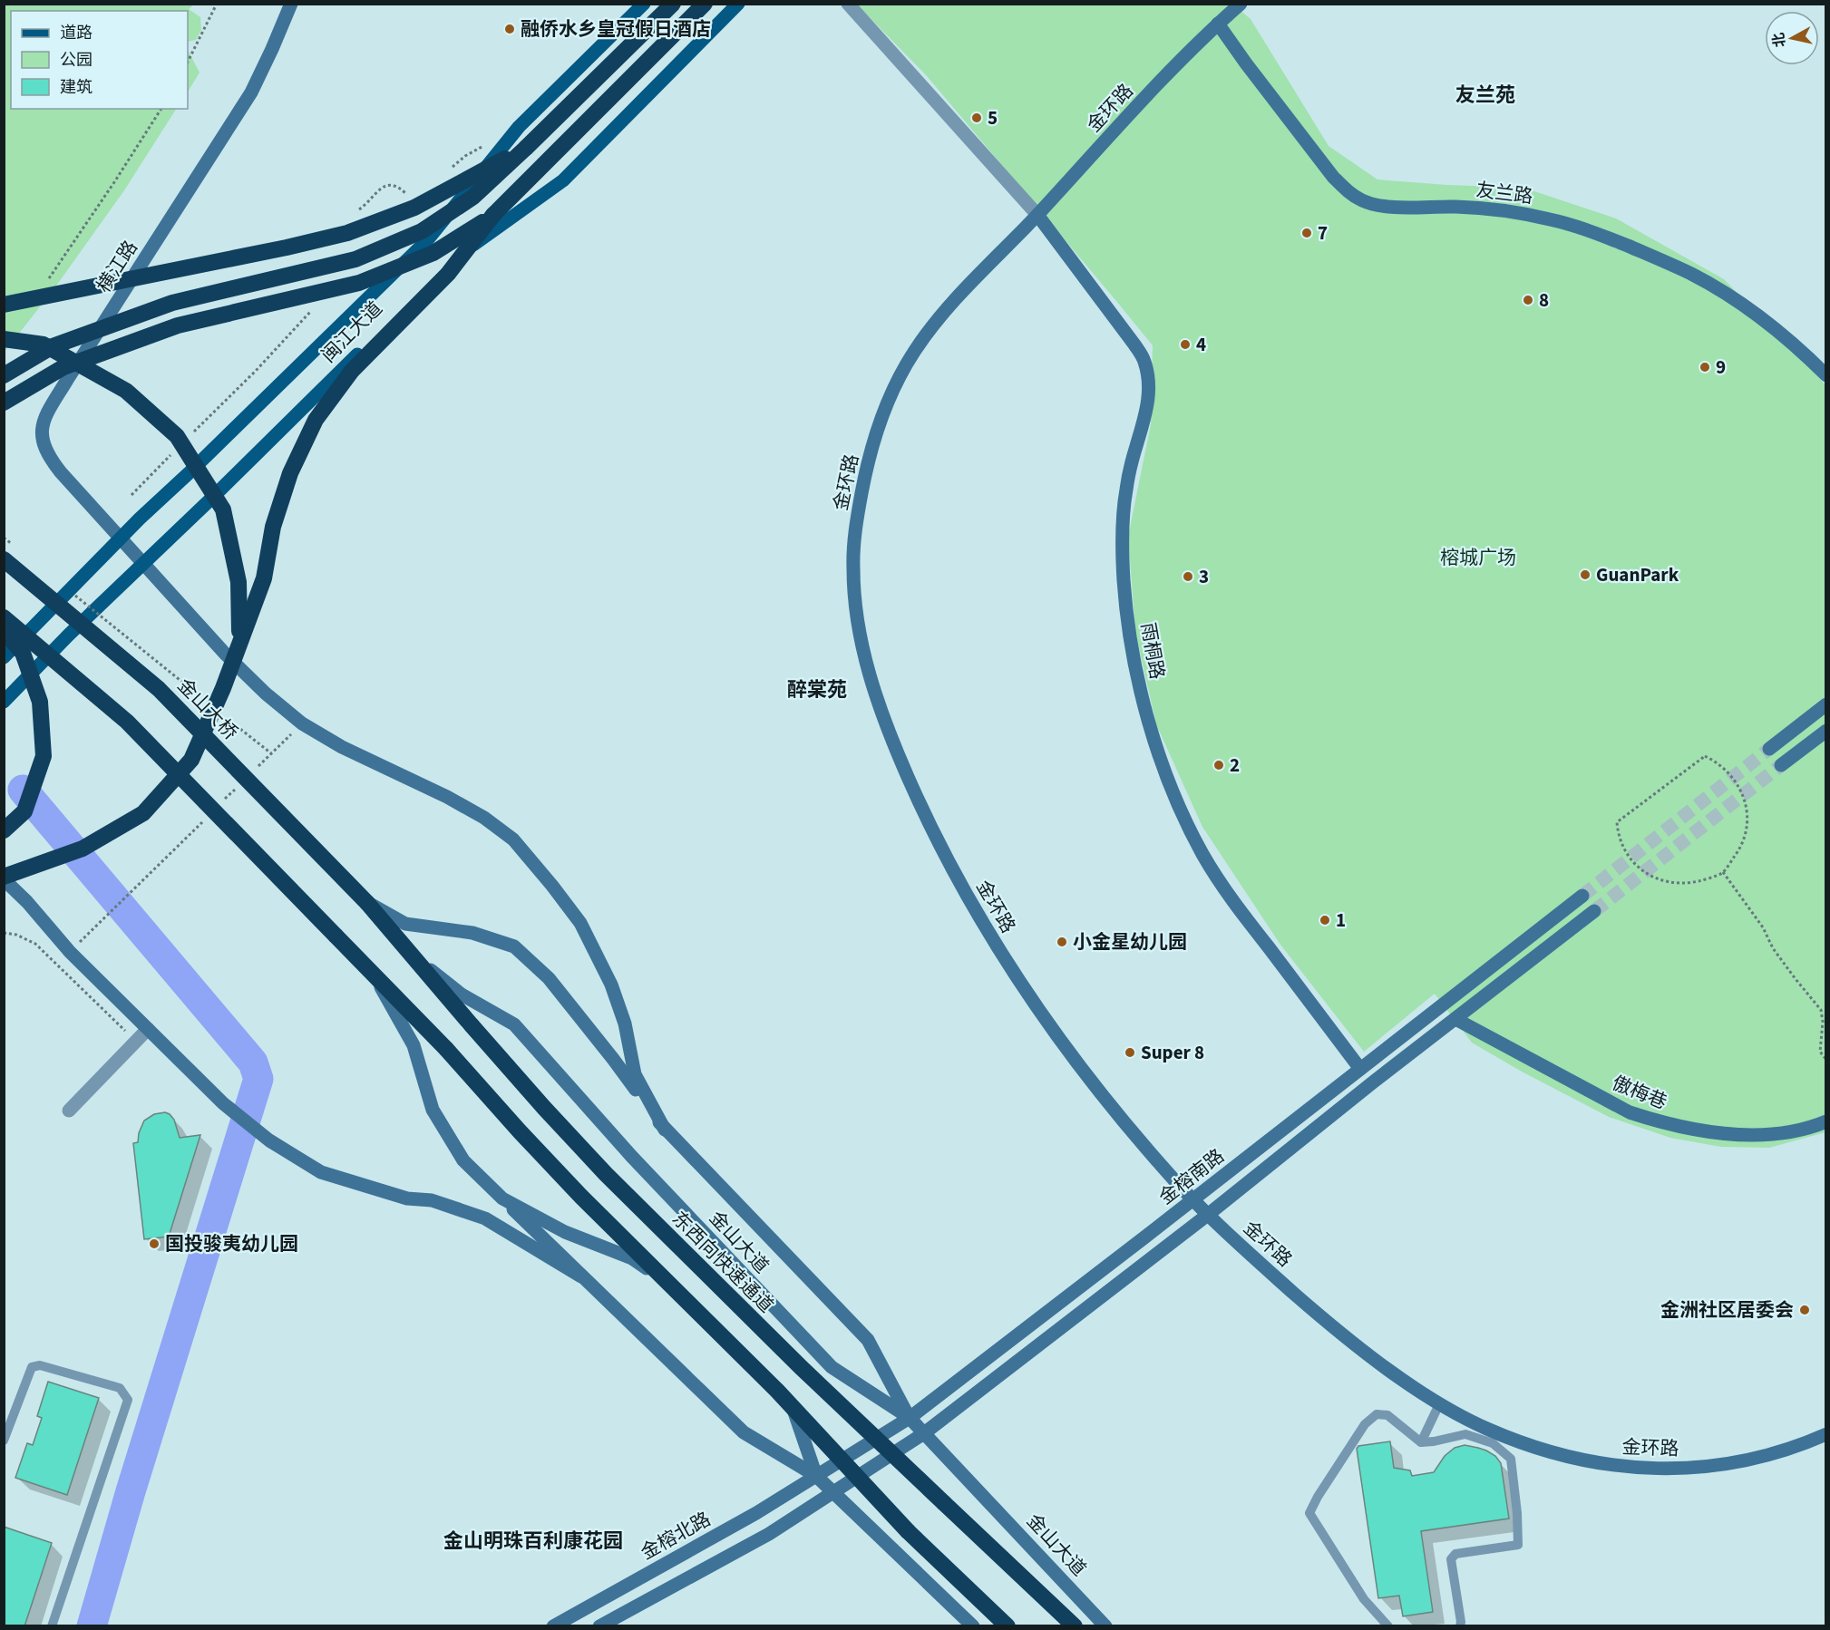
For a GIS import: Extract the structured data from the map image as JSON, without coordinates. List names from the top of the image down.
{
  "streets": {
    "highway": ["金山大桥", "东西向快速通道"],
    "main road": [
      "金环路",
      "友兰路",
      "横江路",
      "闽江大道",
      "雨桐路",
      "傲梅巷",
      "金榕南路",
      "金山大道",
      "金榕北路"
    ]
  },
  "crossings": [
    ["金环路", "友兰路"],
    ["金环路", "雨桐路"],
    ["金环路", "金榕南路"],
    ["横江路", "闽江大道"],
    ["雨桐路", "金榕南路"],
    ["金山大桥", "东西向快速通道"],
    ["傲梅巷", "金榕南路"],
    ["金榕南路", "金山大道"],
    ["金榕南路", "金榕北路"],
    ["金山大道", "东西向快速通道"]
  ],
  "districts": ["友兰苑", "醉棠苑", "金山明珠百利康花园"],
  "parks": ["榕城广场"],
  "places": [
    "融侨水乡皇冠假日酒店",
    "5",
    "7",
    "8",
    "4",
    "9",
    "GuanPark",
    "3",
    "2",
    "1",
    "小金星幼儿园",
    "Super 8",
    "国投骏夷幼儿园",
    "金洲社区居委会"
  ],
  "legend": ["道路", "公园", "建筑"],
  "north": "left"
}
